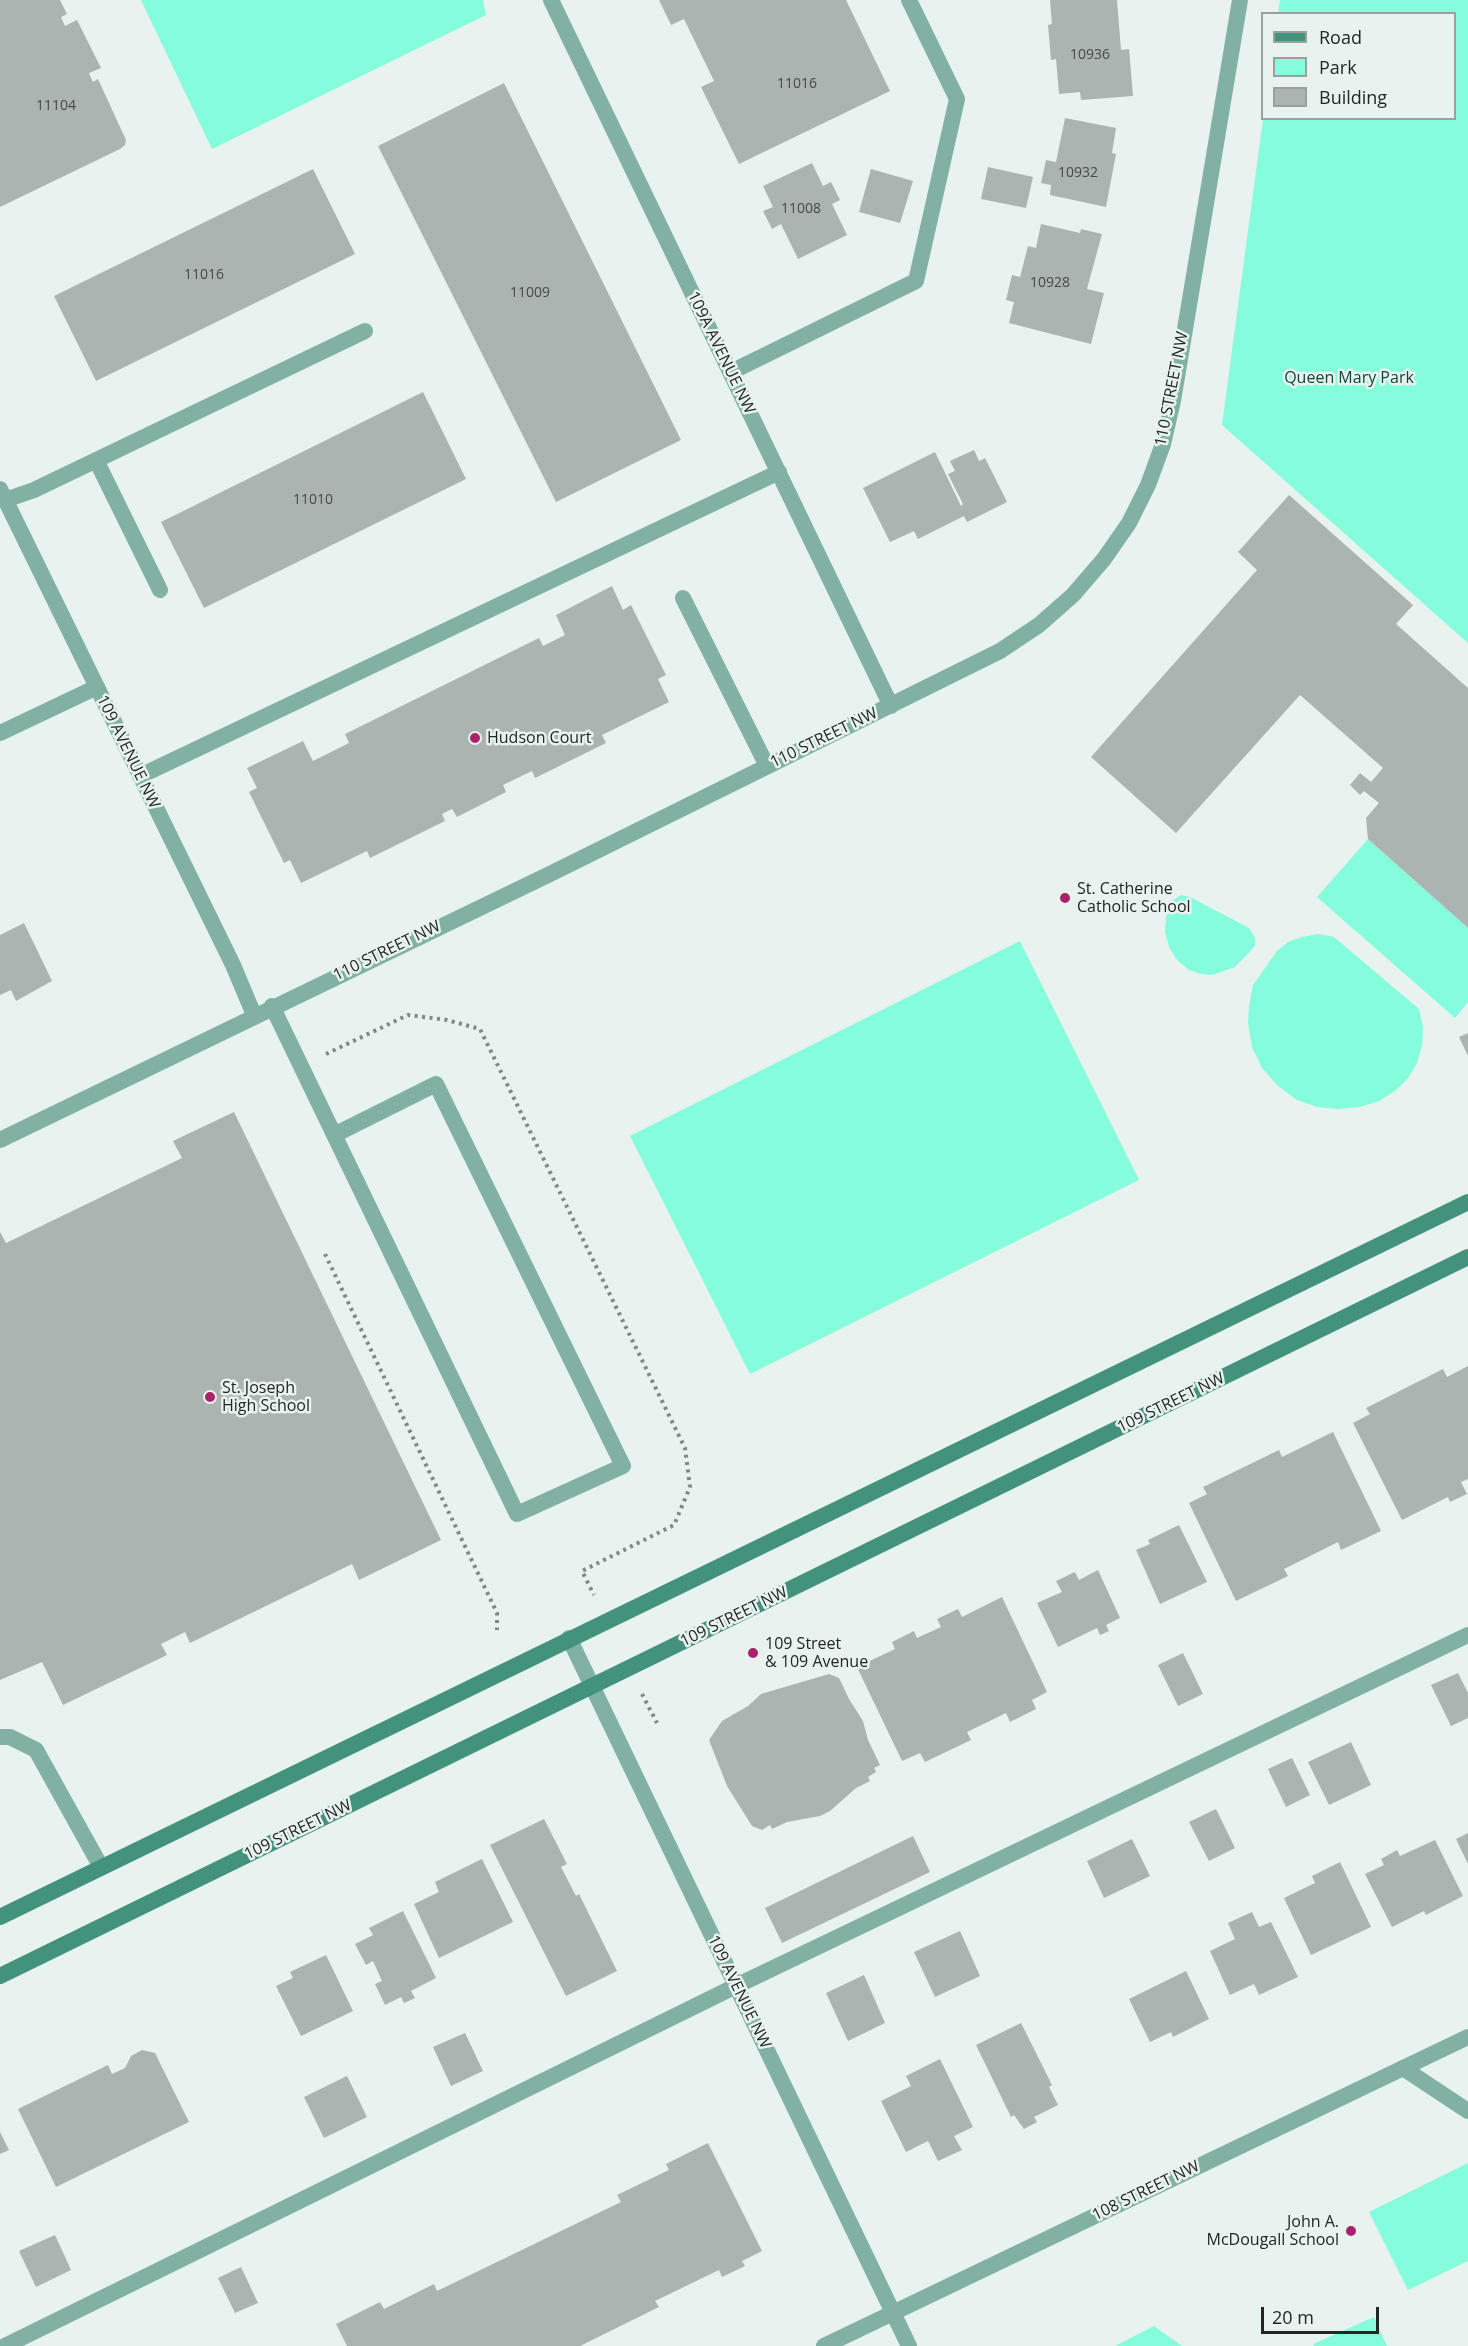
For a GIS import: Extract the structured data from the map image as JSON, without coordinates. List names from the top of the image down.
{
  "streets": {
    "main road": ["109 STREET NW"],
    "street": [
      "109A AVENUE NW",
      "110 STREET NW",
      "109 AVENUE NW",
      "108 STREET NW"
    ]
  },
  "crossings": [
    ["109A AVENUE NW", "110 STREET NW"],
    ["110 STREET NW", "109 AVENUE NW"],
    ["109 AVENUE NW", "109 STREET NW"],
    ["109 AVENUE NW", "108 STREET NW"]
  ],
  "parks": ["Queen Mary Park"],
  "places": [
    "Hudson Court",
    "St. Catherine Catholic School",
    "St. Joseph High School",
    "109 Street & 109 Avenue",
    "John A. McDougall School"
  ],
  "house_numbers": [
    "10936",
    "11016",
    "11104",
    "10932",
    "11008",
    "11016",
    "10928",
    "11009",
    "11010"
  ],
  "legend": ["Road", "Park", "Building"],
  "scale_bar": "20 m"
}
